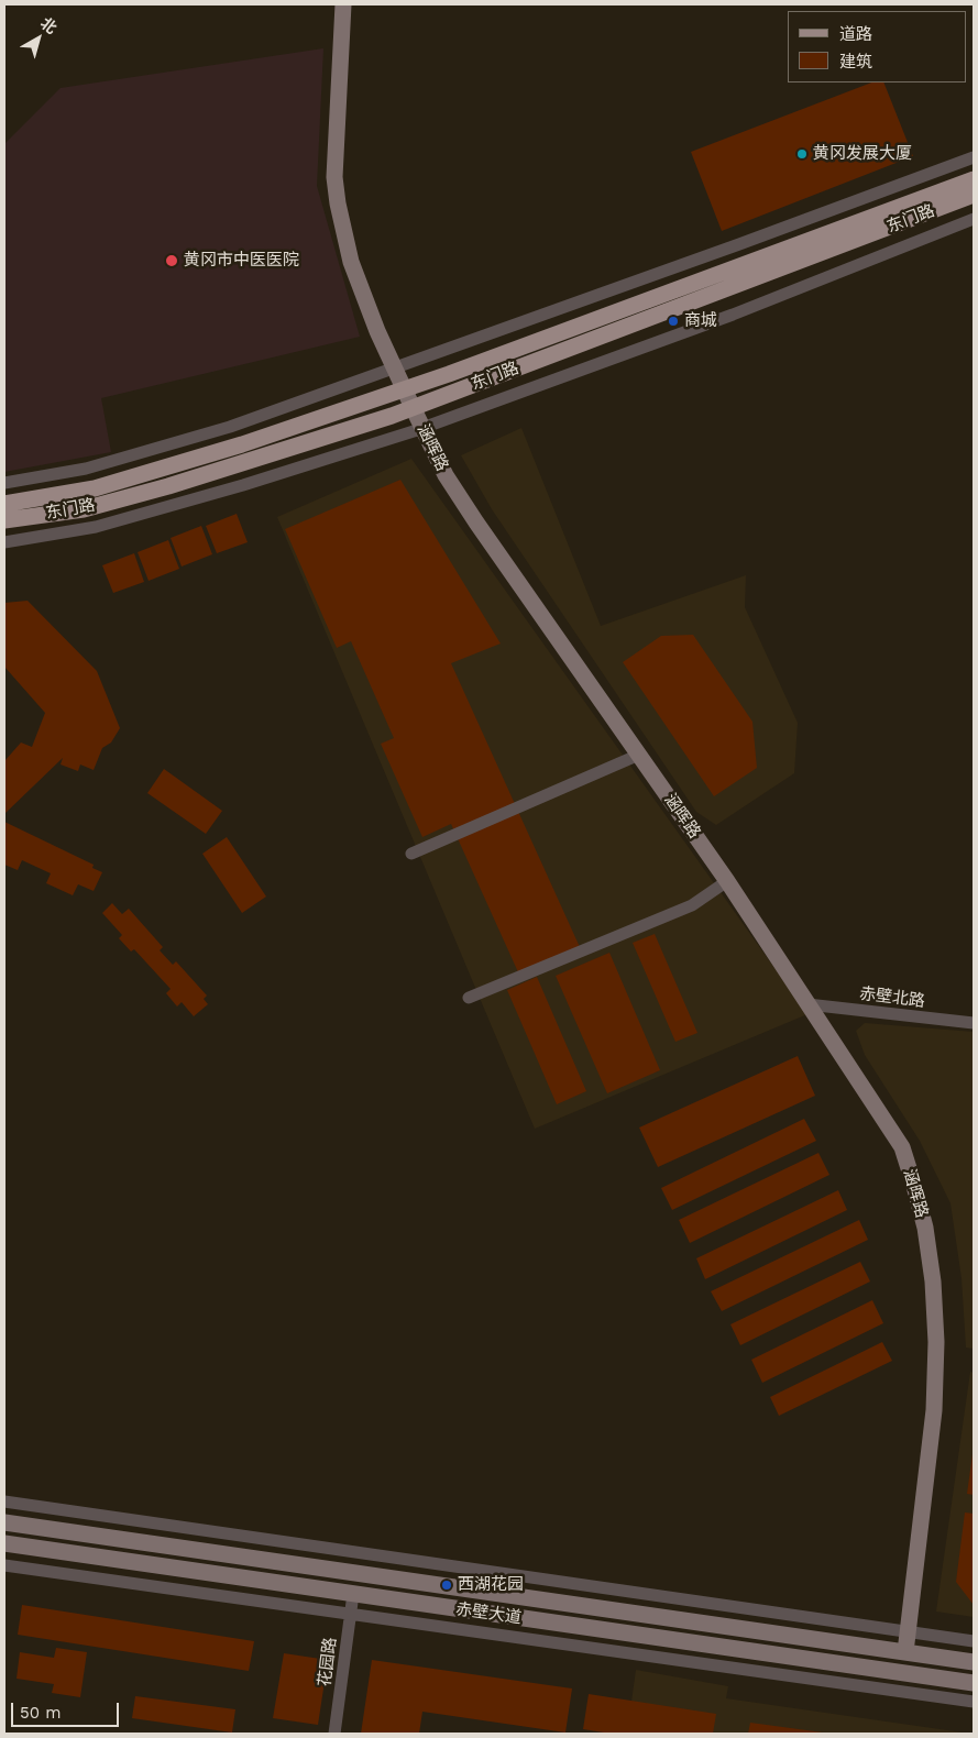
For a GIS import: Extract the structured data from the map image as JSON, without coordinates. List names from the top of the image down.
{
  "streets": {
    "main road": ["东门路", "涵晖路", "赤壁大道"],
    "street": ["赤壁北路", "花园路"]
  },
  "crossings": [
    ["东门路", "涵晖路"],
    ["涵晖路", "赤壁北路"],
    ["涵晖路", "赤壁大道"],
    ["赤壁大道", "花园路"]
  ],
  "places": [
    "黄冈发展大厦",
    "黄冈市中医医院",
    "商城",
    "西湖花园"
  ],
  "legend": ["道路", "建筑"],
  "scale_bar": "50 m",
  "north": "top right"
}
